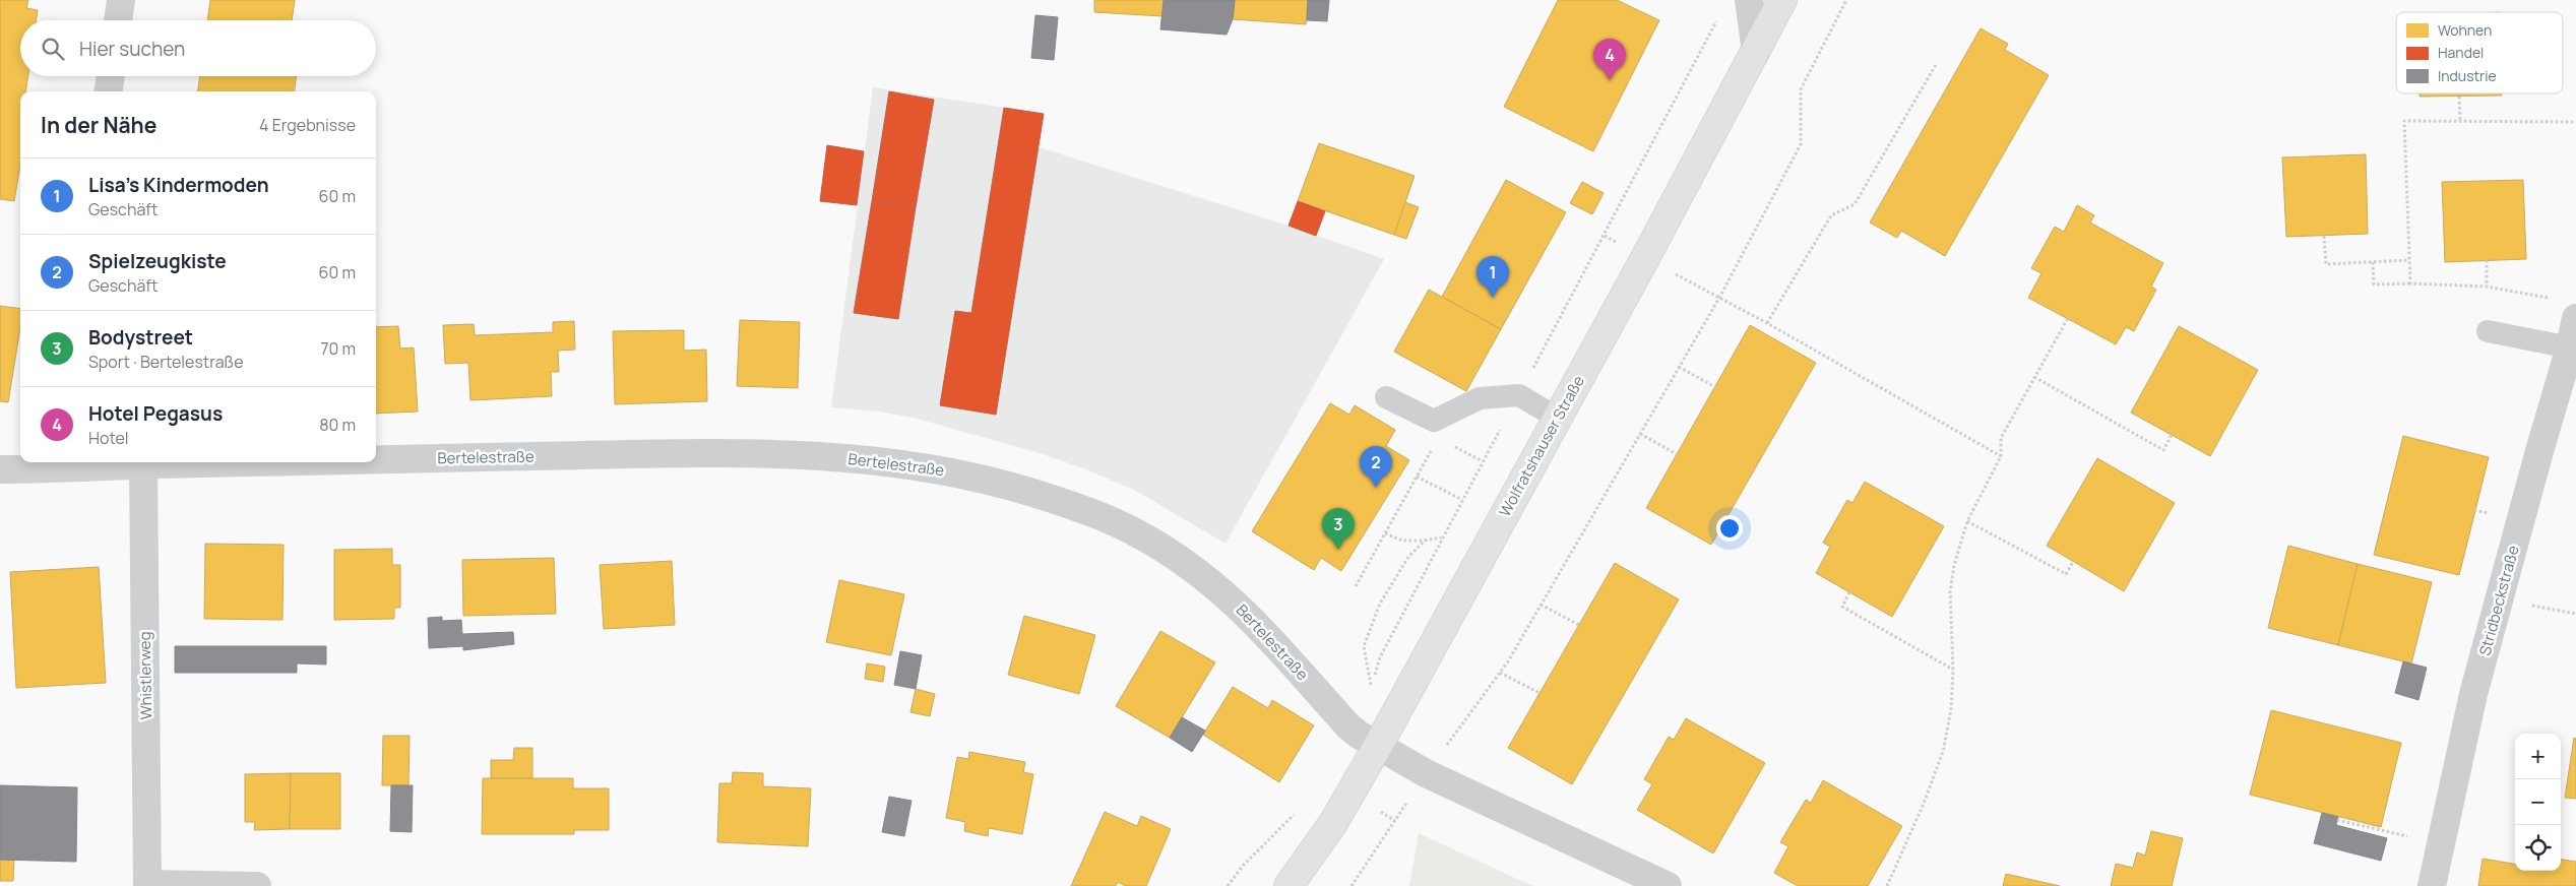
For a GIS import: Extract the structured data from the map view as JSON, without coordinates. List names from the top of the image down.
{
  "streets": {
    "main road": ["Wolfratshauser Straße"],
    "street": ["Bertelestraße", "Stridbeckstraße", "Whistlerweg"]
  },
  "crossings": [
    ["Wolfratshauser Straße", "Bertelestraße"],
    ["Bertelestraße", "Whistlerweg"]
  ],
  "legend": ["Wohnen", "Handel", "Industrie"],
  "page": {
    "search": "Hier suchen",
    "pins": [
      "4",
      "1",
      "2",
      "3"
    ],
    "heading": ["In der Nähe", "4 Ergebnisse"],
    "list": [
      {
        "mark": "1",
        "name": "Lisa's Kindermoden",
        "note": "Geschäft",
        "value": "60 m"
      },
      {
        "mark": "2",
        "name": "Spielzeugkiste",
        "note": "Geschäft",
        "value": "60 m"
      },
      {
        "mark": "3",
        "name": "Bodystreet",
        "note": "Sport · Bertelestraße",
        "value": "70 m"
      },
      {
        "mark": "4",
        "name": "Hotel Pegasus",
        "note": "Hotel",
        "value": "80 m"
      }
    ],
    "map_buttons": ["+", "−"]
  }
}
